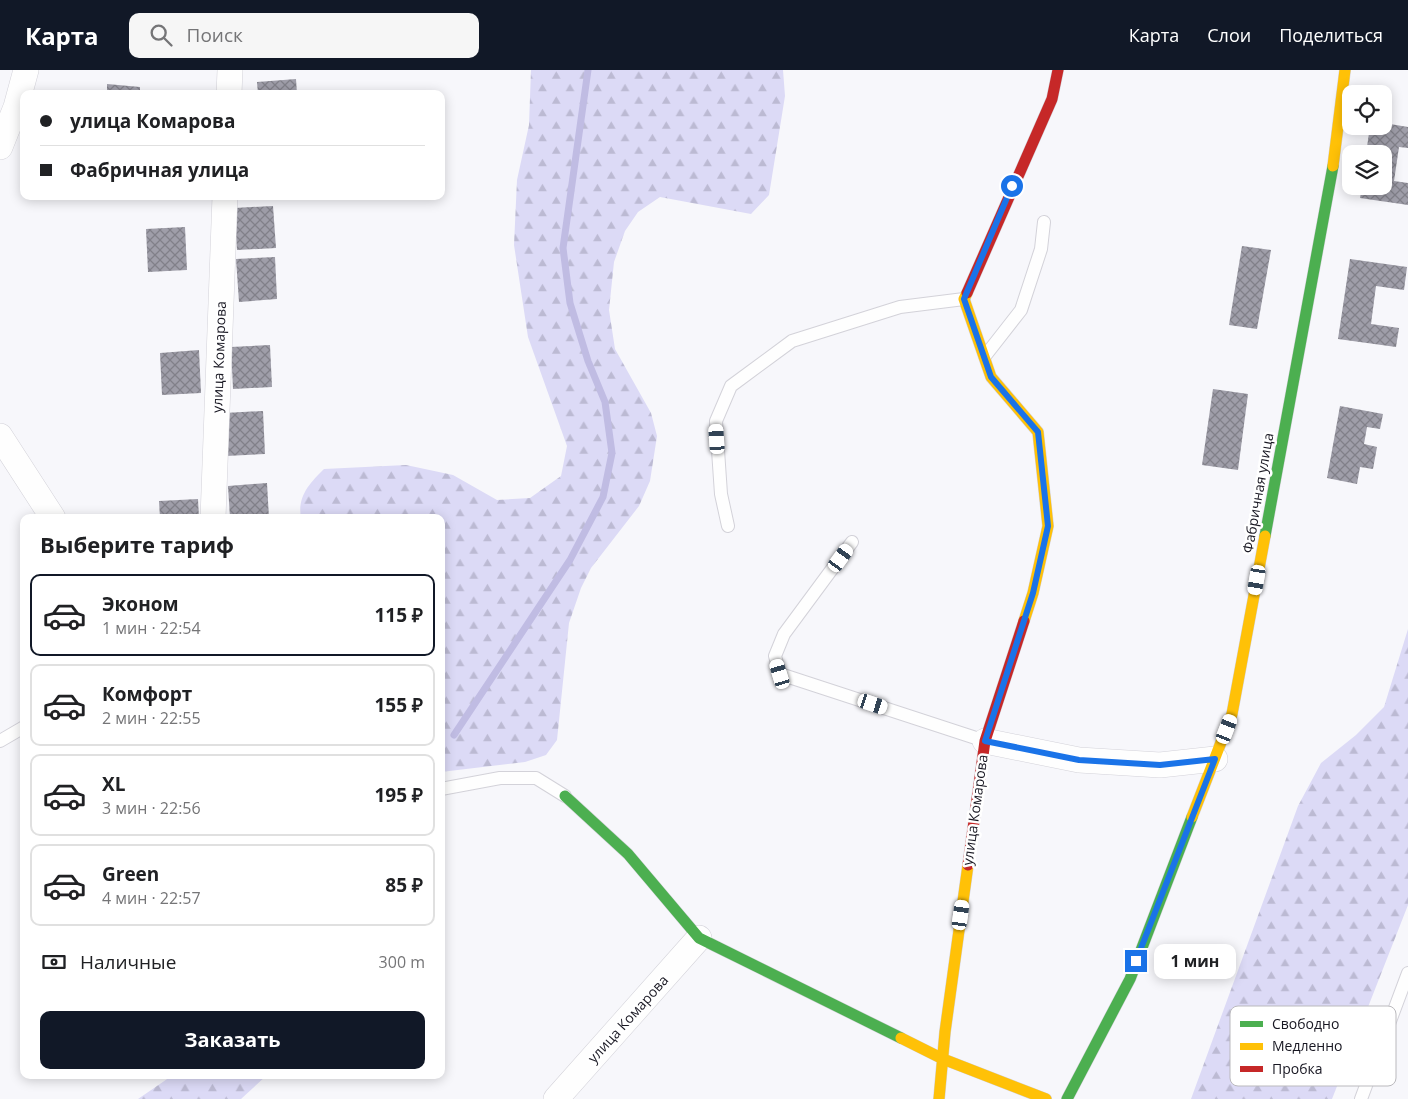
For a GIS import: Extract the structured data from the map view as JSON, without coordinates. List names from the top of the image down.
{
  "streets": {
    "street": ["улица Комарова", "Фабричная улица"]
  },
  "legend": ["Свободно", "Медленно", "Пробка"],
  "page": {
    "header": "Карта",
    "search": "Поиск",
    "nav": ["Карта", "Слои", "Поделиться"],
    "banner": ["улица Комарова", "Фабричная улица"],
    "heading": "Выберите тариф",
    "list": [
      {
        "name": "Эконом",
        "note": "1 мин · 22:54",
        "value": "115 ₽"
      },
      {
        "name": "Комфорт",
        "note": "2 мин · 22:55",
        "value": "155 ₽"
      },
      {
        "name": "XL",
        "note": "3 мин · 22:56",
        "value": "195 ₽"
      },
      {
        "name": "Green",
        "note": "4 мин · 22:57",
        "value": "85 ₽"
      }
    ],
    "pay": ["Наличные", "300 m"],
    "bubble": "1 мин",
    "buttons": "Заказать"
  }
}
